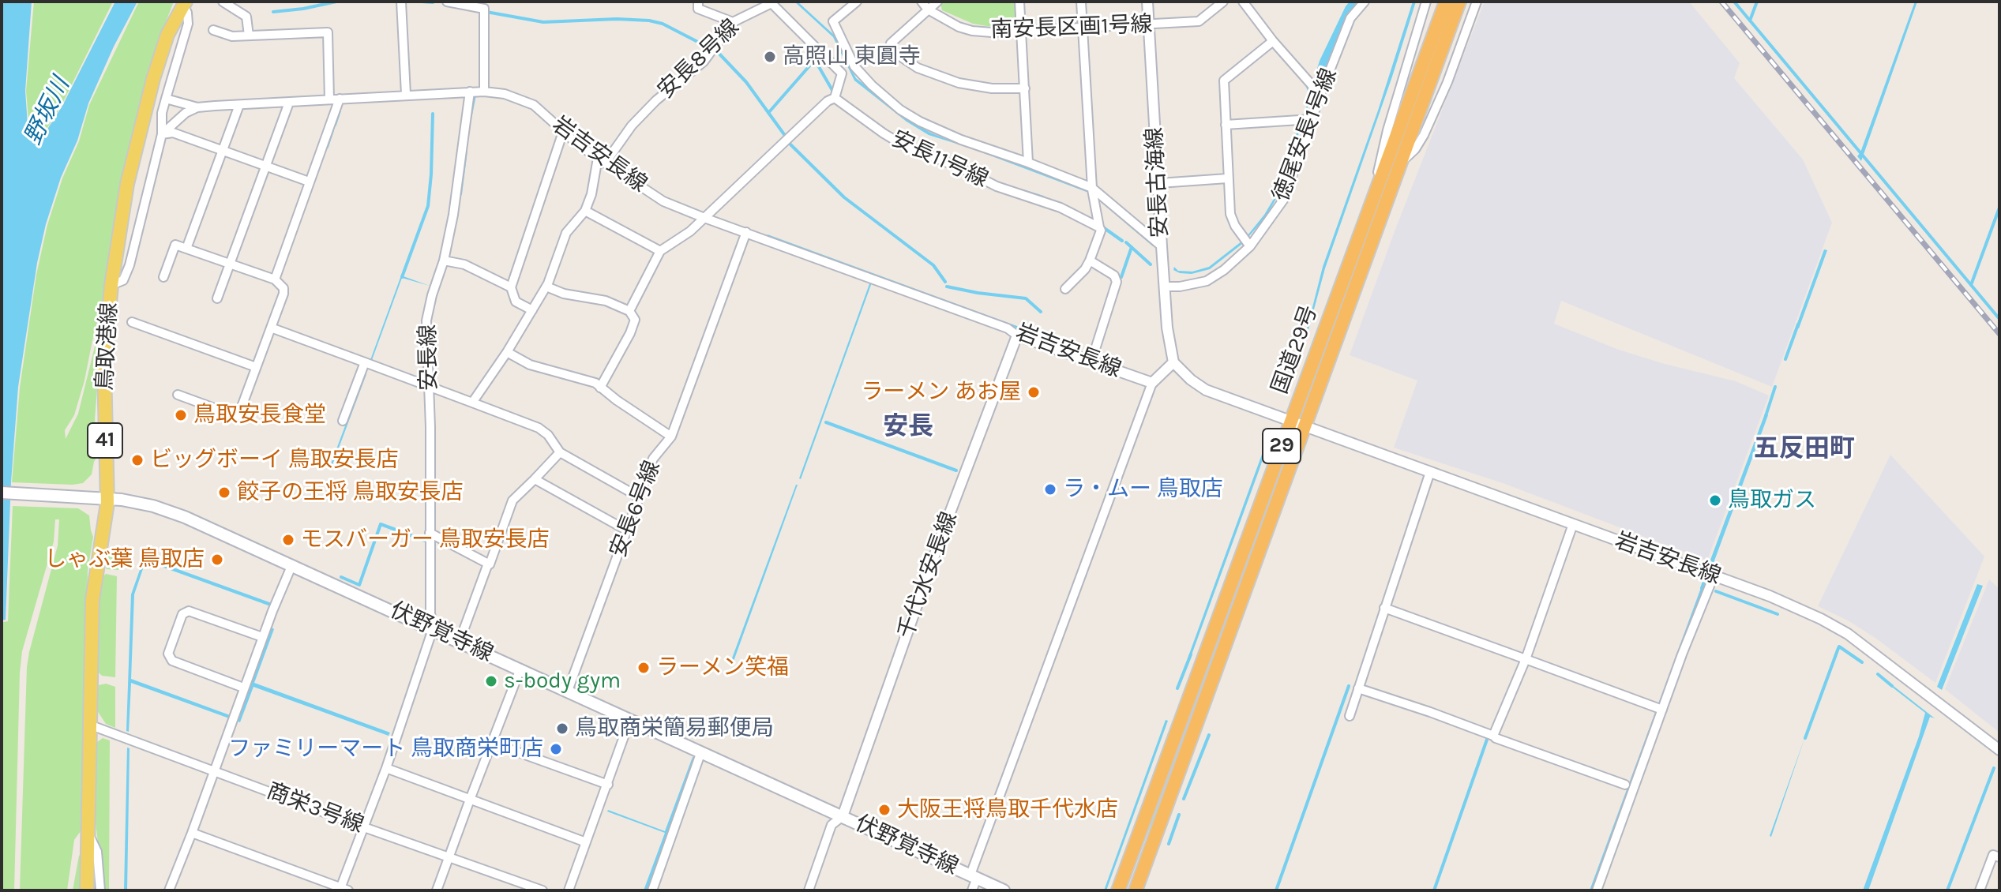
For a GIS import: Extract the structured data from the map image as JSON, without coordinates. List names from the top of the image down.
{
  "streets": {
    "highway": ["国道29号", "29"],
    "main road": ["鳥取港線", "41", "伏野覚寺線"],
    "street": [
      "南安長区画1号線",
      "安長8号線",
      "徳尾安長1号線",
      "岩吉安長線",
      "安長11号線",
      "安長古海線",
      "安長線",
      "安長6号線",
      "千代水安長線",
      "商栄3号線"
    ]
  },
  "crossings": [
    ["南安長区画1号線", "安長古海線"],
    ["安長8号線", "岩吉安長線"],
    ["安長8号線", "安長6号線"],
    ["徳尾安長1号線", "安長古海線"],
    ["岩吉安長線", "安長古海線"],
    ["岩吉安長線", "国道29号"],
    ["岩吉安長線", "安長線"],
    ["岩吉安長線", "千代水安長線"],
    ["鳥取港線", "伏野覚寺線"],
    ["鳥取港線", "商栄3号線"],
    ["安長線", "伏野覚寺線"],
    ["安長6号線", "伏野覚寺線"],
    ["千代水安長線", "伏野覚寺線"]
  ],
  "districts": ["安長", "五反田町"],
  "water": ["野坂川"],
  "places": [
    "高照山 東圓寺",
    "ラーメン あお屋",
    "鳥取安長食堂",
    "ビッグボーイ 鳥取安長店",
    "ラ・ムー 鳥取店",
    "餃子の王将 鳥取安長店",
    "鳥取ガス",
    "モスバーガー 鳥取安長店",
    "しゃぶ葉 鳥取店",
    "ラーメン笑福",
    "s-body gym",
    "鳥取商栄簡易郵便局",
    "ファミリーマート 鳥取商栄町店",
    "大阪王将鳥取千代水店"
  ]
}
